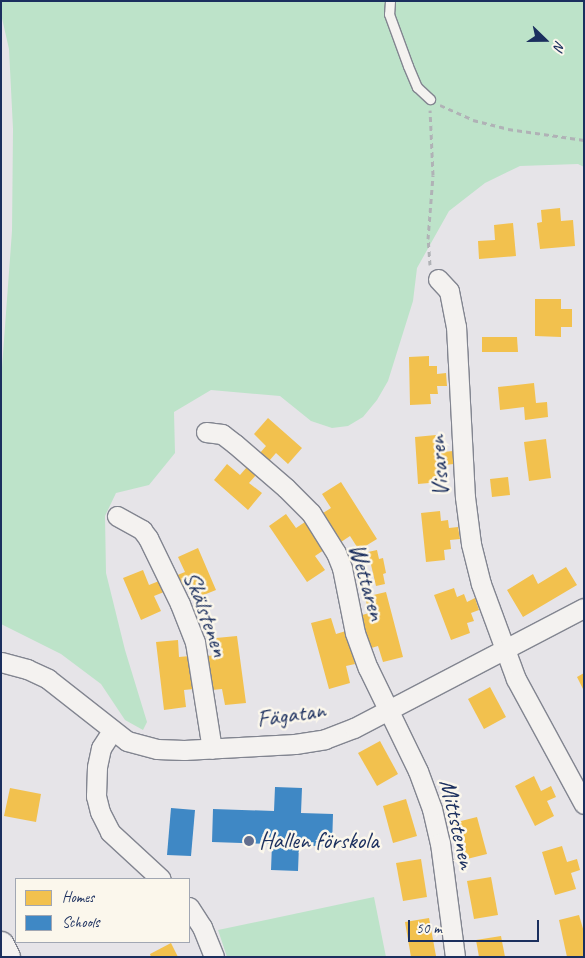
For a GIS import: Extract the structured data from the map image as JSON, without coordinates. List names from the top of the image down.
{
  "streets": {
    "street": [
      "Visaren",
      "Wettaren",
      "Skälstenen",
      "Fägatan",
      "Mittstenen"
    ]
  },
  "crossings": [
    ["Visaren", "Fägatan"],
    ["Wettaren", "Fägatan"],
    ["Wettaren", "Mittstenen"],
    ["Skälstenen", "Fägatan"],
    ["Fägatan", "Mittstenen"]
  ],
  "places": ["Hallen förskola"],
  "legend": ["Homes", "Schools"],
  "scale_bar": "50 m",
  "north": "right"
}
